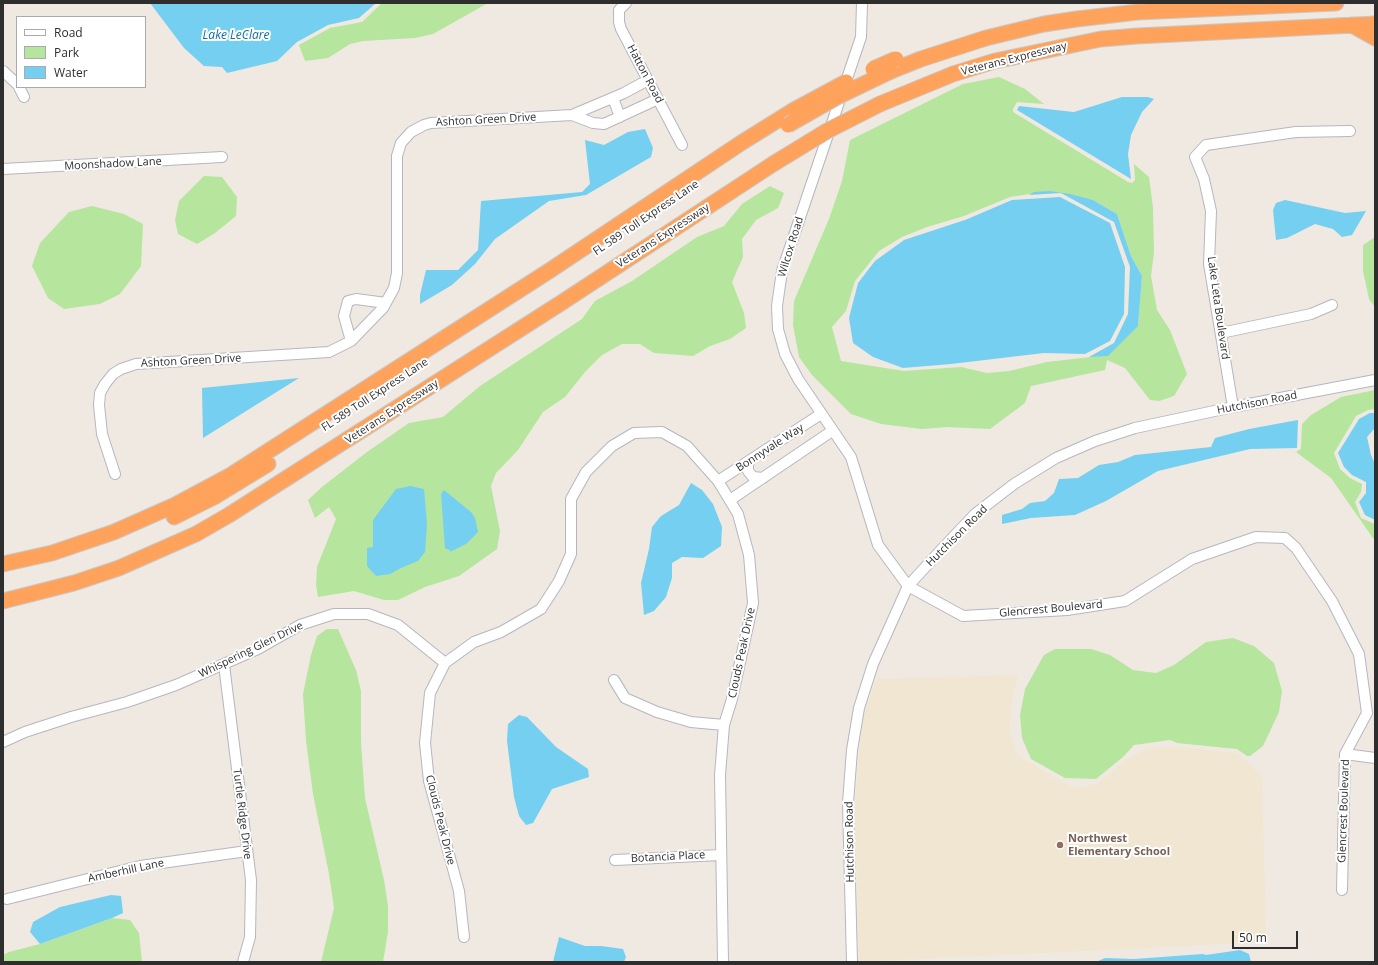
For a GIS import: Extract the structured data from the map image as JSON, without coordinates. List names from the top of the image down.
{
  "streets": {
    "highway": ["Veterans Expressway", "FL 589 Toll Express Lane"],
    "street": [
      "Hatton Road",
      "Ashton Green Drive",
      "Moonshadow Lane",
      "Wilcox Road",
      "Lake Leta Boulevard",
      "Hutchison Road",
      "Bonnyvale Way",
      "Glencrest Boulevard",
      "Whispering Glen Drive",
      "Clouds Peak Drive",
      "Turtle Ridge Drive",
      "Botancia Place",
      "Amberhill Lane"
    ]
  },
  "crossings": [
    ["Hatton Road", "Ashton Green Drive"],
    ["Wilcox Road", "Hutchison Road"],
    ["Wilcox Road", "Bonnyvale Way"],
    ["Wilcox Road", "Glencrest Boulevard"],
    ["Lake Leta Boulevard", "Hutchison Road"],
    ["Hutchison Road", "Glencrest Boulevard"],
    ["Bonnyvale Way", "Clouds Peak Drive"],
    ["Whispering Glen Drive", "Clouds Peak Drive"],
    ["Whispering Glen Drive", "Turtle Ridge Drive"],
    ["Clouds Peak Drive", "Botancia Place"],
    ["Turtle Ridge Drive", "Amberhill Lane"]
  ],
  "water": ["Lake LeClare"],
  "places": ["Northwest Elementary School"],
  "legend": ["Road", "Park", "Water"],
  "scale_bar": "50 m"
}
